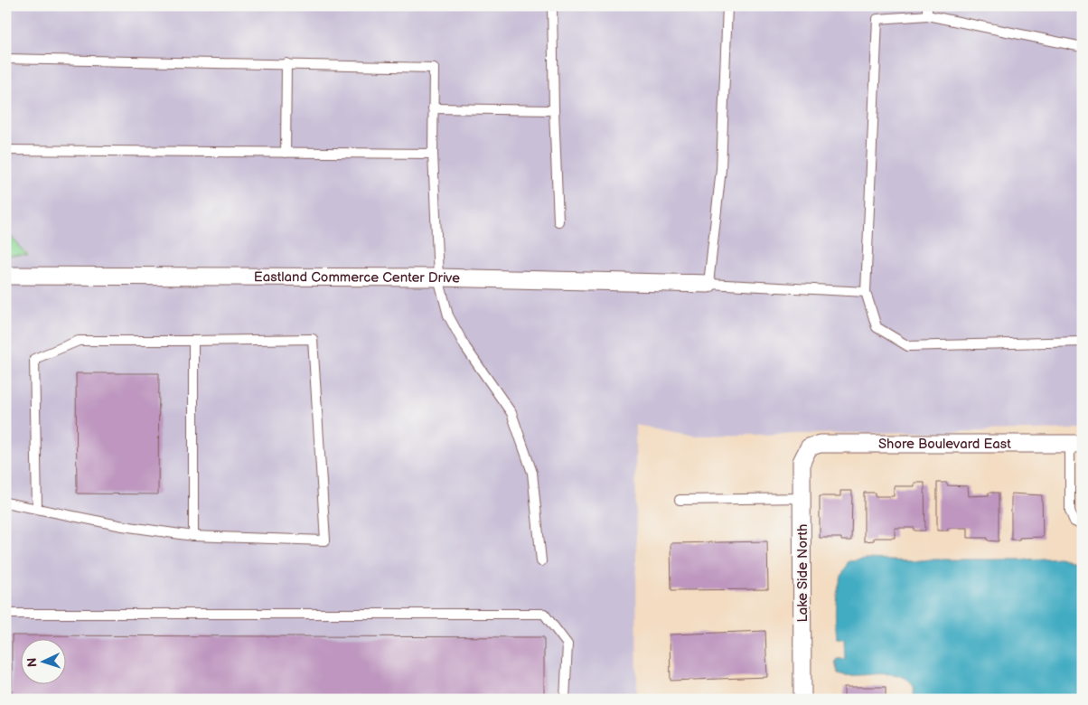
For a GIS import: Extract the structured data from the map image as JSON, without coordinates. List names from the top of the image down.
{
  "streets": {
    "street": ["Eastland Commerce Center Drive", "Shore Boulevard East", "Lake Side North"]
  },
  "crossings": [
    ["Shore Boulevard East", "Lake Side North"]
  ],
  "north": "left"
}
